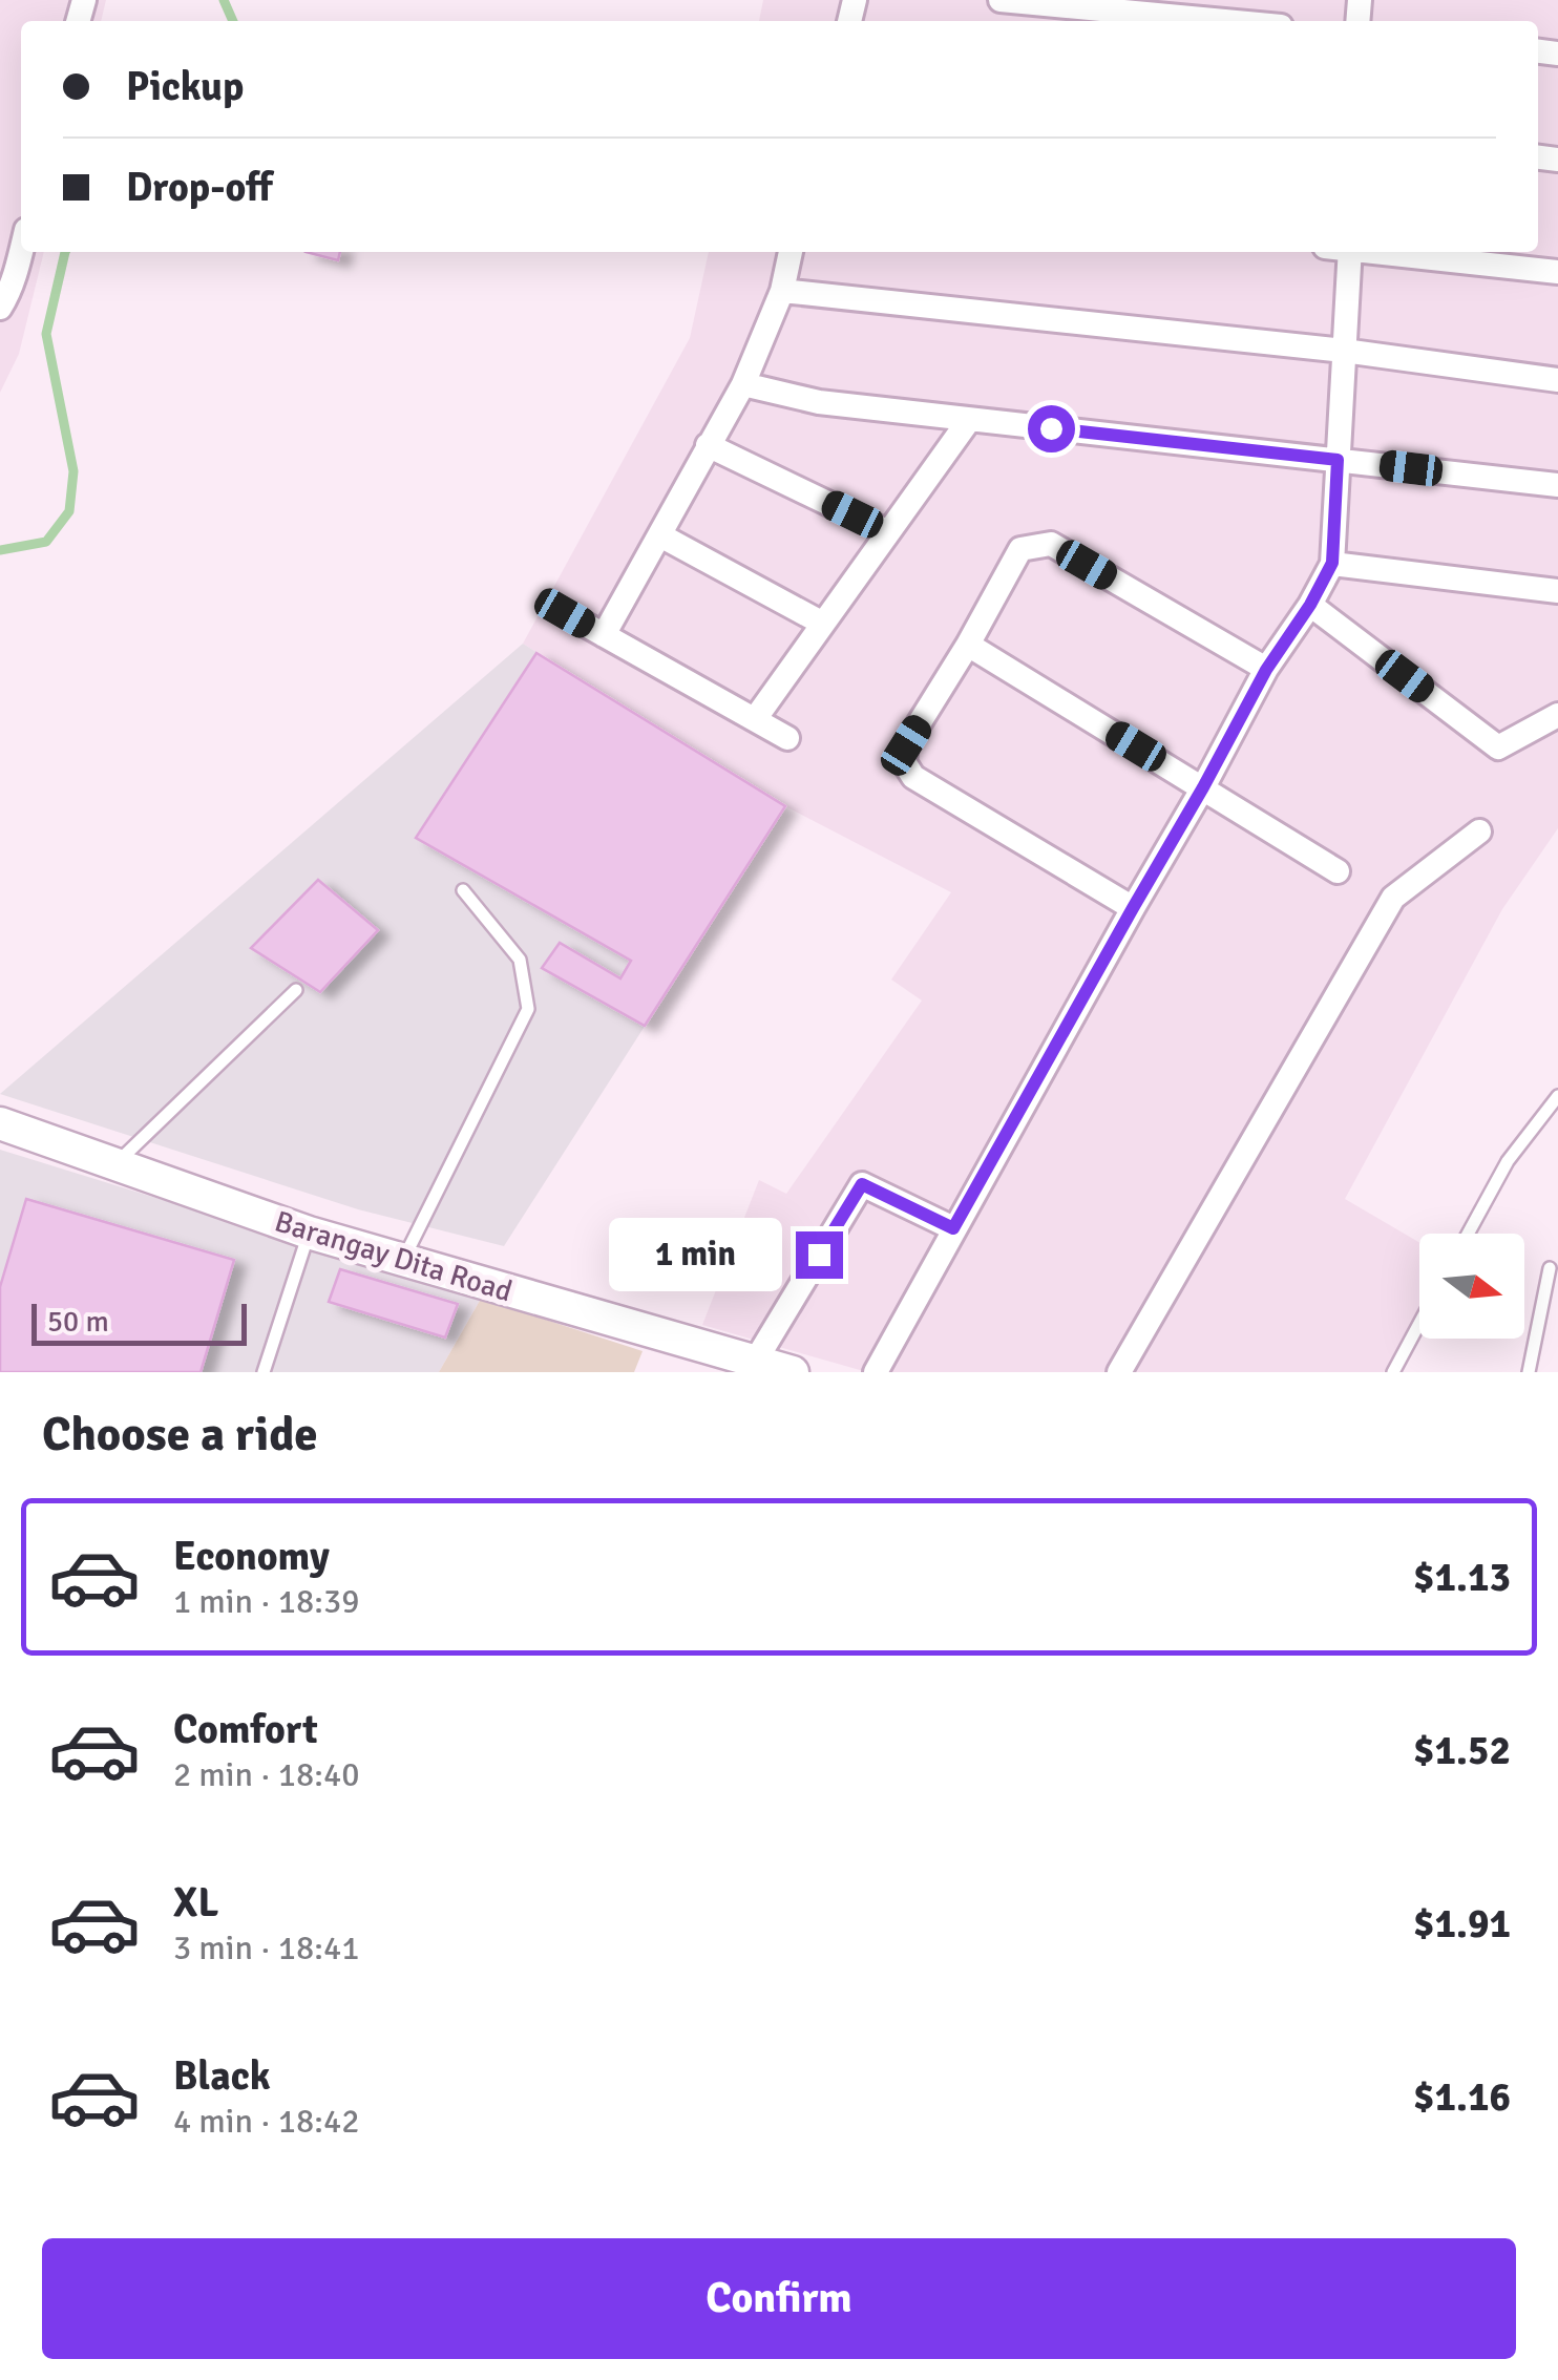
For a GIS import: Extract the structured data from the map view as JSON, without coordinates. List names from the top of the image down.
{
  "streets": {
    "street": ["Barangay Dita Road"]
  },
  "scale_bar": "50 m",
  "north": "right",
  "page": {
    "banner": ["Pickup", "Drop-off"],
    "bubble": "1 min",
    "scale": "50 m",
    "heading": "Choose a ride",
    "list": [
      {
        "name": "Economy",
        "note": "1 min · 18:39",
        "value": "$1.13"
      },
      {
        "name": "Comfort",
        "note": "2 min · 18:40",
        "value": "$1.52"
      },
      {
        "name": "XL",
        "note": "3 min · 18:41",
        "value": "$1.91"
      },
      {
        "name": "Black",
        "note": "4 min · 18:42",
        "value": "$1.16"
      }
    ],
    "buttons": "Confirm"
  }
}
